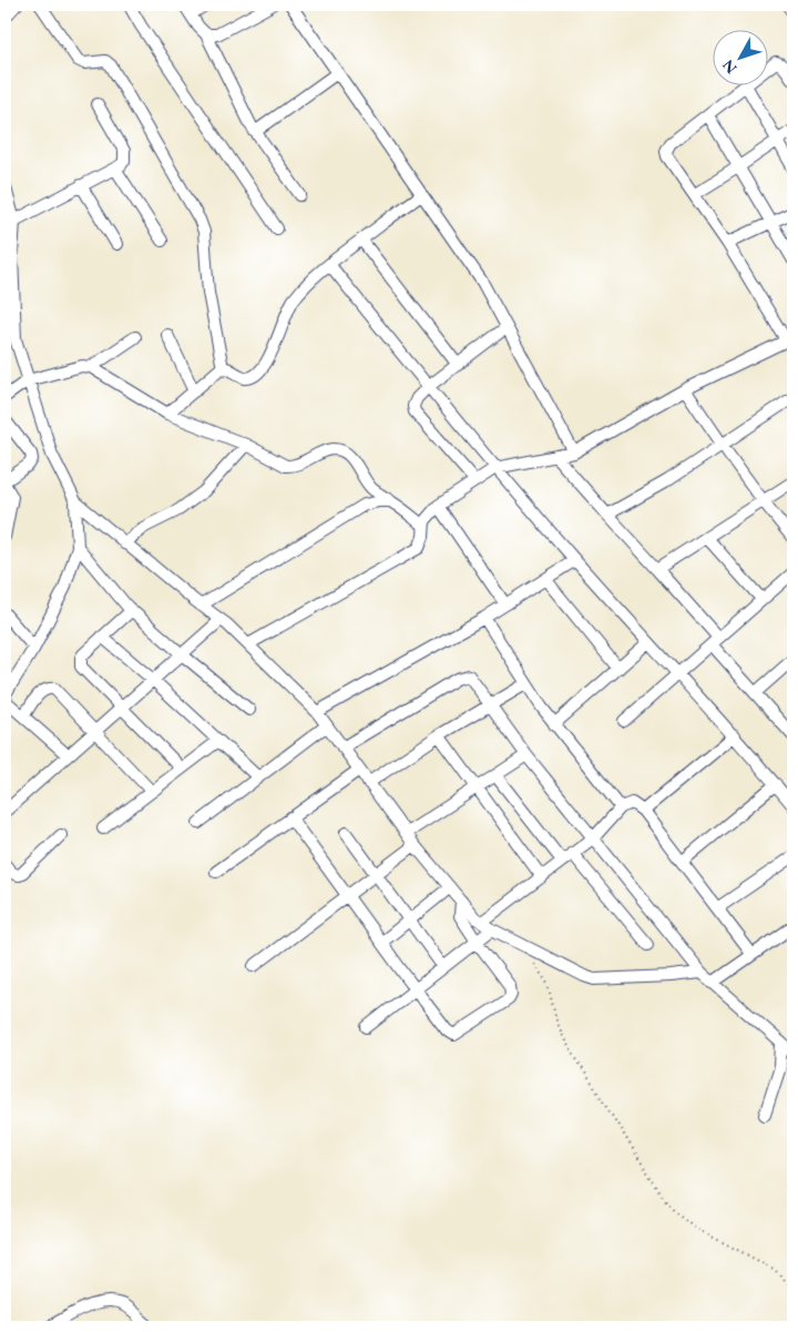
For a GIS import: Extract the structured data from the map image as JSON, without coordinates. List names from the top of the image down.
{
  "north": "bottom left"
}
